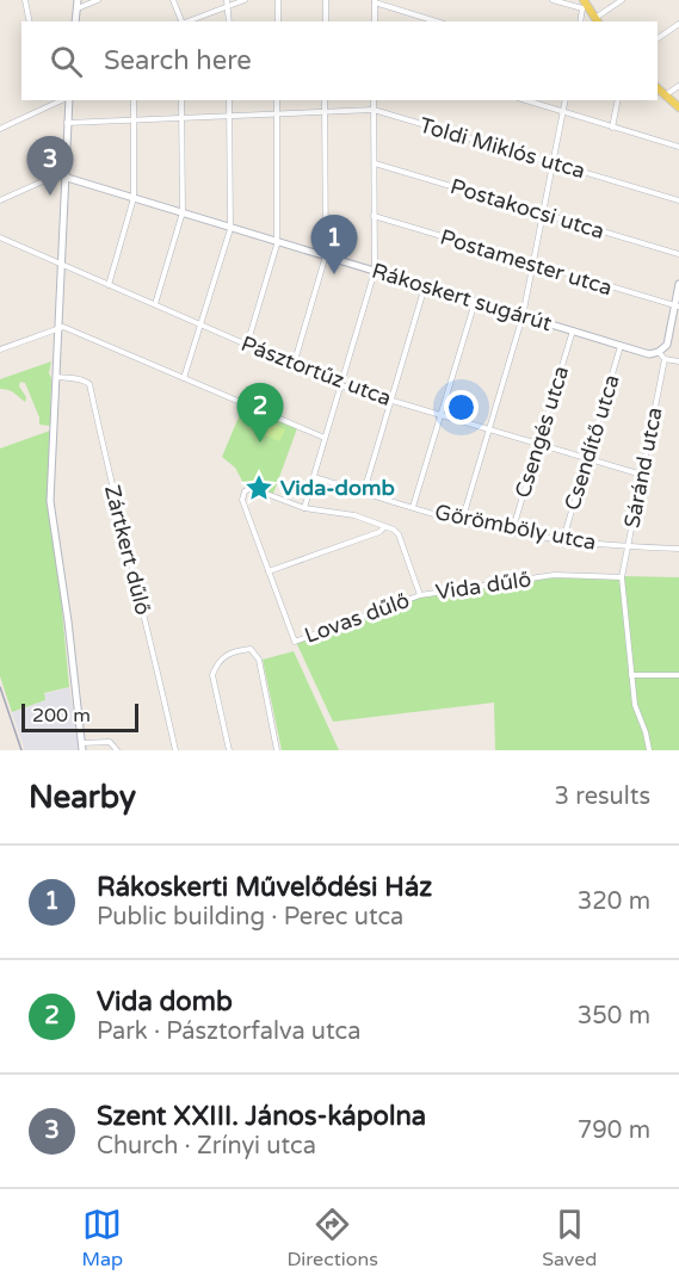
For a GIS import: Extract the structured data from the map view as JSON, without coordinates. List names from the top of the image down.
{
  "streets": {
    "street": [
      "Toldi Miklós utca",
      "Postakocsi utca",
      "Postamester utca",
      "Rákoskert sugárút",
      "Pásztortűz utca",
      "Csengés utca",
      "Csendítő utca",
      "Sáránd utca",
      "Görömböly utca",
      "Zártkert dűlő",
      "Vida dűlő",
      "Lovas dűlő"
    ]
  },
  "crossings": [
    ["Rákoskert sugárút", "Csengés utca"],
    ["Rákoskert sugárút", "Csendítő utca"],
    ["Pásztortűz utca", "Csengés utca"],
    ["Pásztortűz utca", "Csendítő utca"],
    ["Pásztortűz utca", "Sáránd utca"],
    ["Csengés utca", "Görömböly utca"],
    ["Csendítő utca", "Görömböly utca"],
    ["Sáránd utca", "Görömböly utca"],
    ["Sáránd utca", "Vida dűlő"],
    ["Vida dűlő", "Lovas dűlő"]
  ],
  "places": {
    "place": ["Vida-domb"]
  },
  "scale_bar": "200 m",
  "page": {
    "search": "Search here",
    "pins": ["3", "1", "2"],
    "scale": "200 m",
    "heading": ["Nearby", "3 results"],
    "list": [
      {
        "mark": "1",
        "name": "Rákoskerti Művelődési Ház",
        "note": "Public building · Perec utca",
        "value": "320 m"
      },
      {
        "mark": "2",
        "name": "Vida domb",
        "note": "Park · Pásztorfalva utca",
        "value": "350 m"
      },
      {
        "mark": "3",
        "name": "Szent XXIII. János-kápolna",
        "note": "Church · Zrínyi utca",
        "value": "790 m"
      }
    ],
    "nav": ["Map", "Directions", "Saved"]
  }
}
